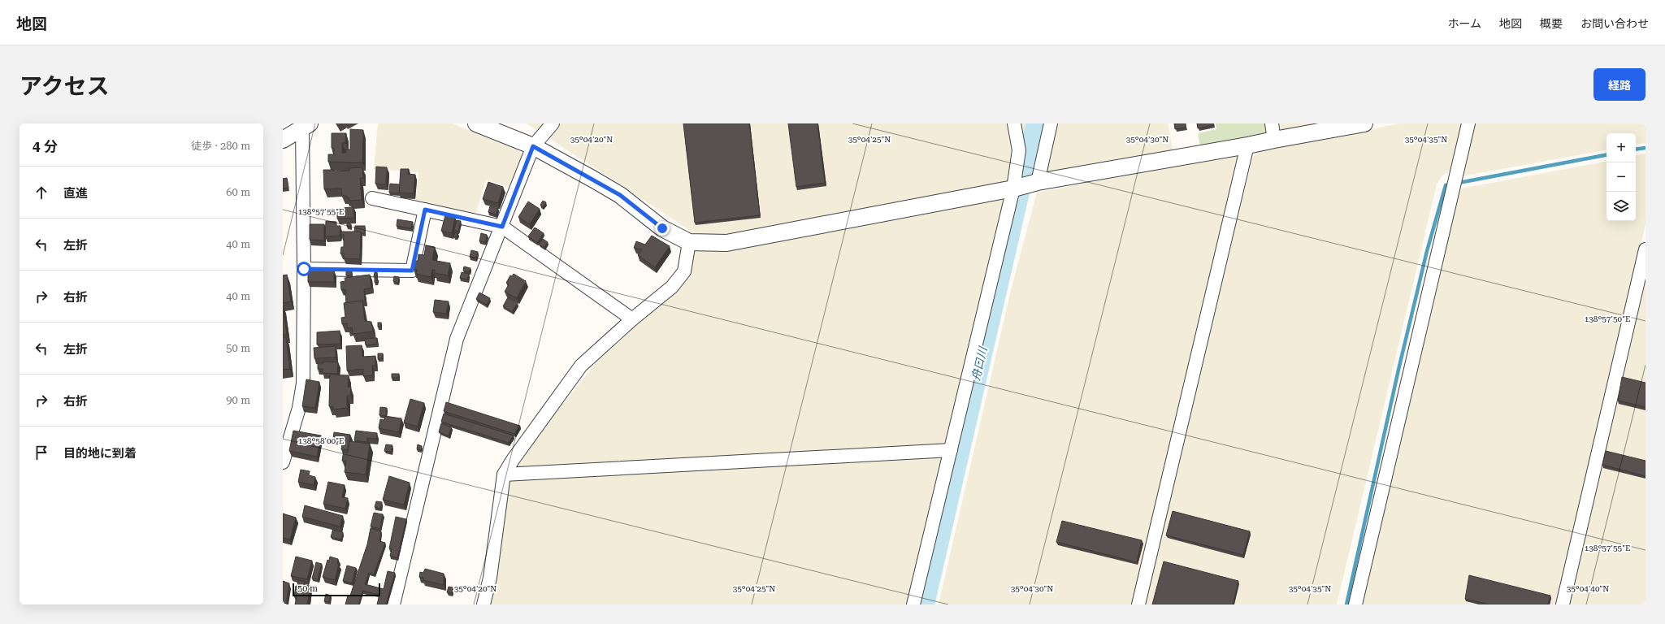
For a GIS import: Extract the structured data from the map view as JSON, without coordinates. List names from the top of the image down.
{
  "water": ["舟口川"],
  "scale_bar": "50 m",
  "page": {
    "header": "地図",
    "nav": [
      "ホーム",
      "地図",
      "概要",
      "お問い合わせ"
    ],
    "title": "アクセス",
    "buttons": "経路",
    "heading": ["4 分", "徒歩 · 280 m"],
    "map_buttons": ["+", "−"],
    "list": [
      ["直進", "60 m"],
      ["左折", "40 m"],
      ["右折", "40 m"],
      ["左折", "50 m"],
      ["右折", "90 m"],
      "目的地に到着"
    ],
    "scale": "50 m"
  },
  "coordinates": [
    "35°04'30\"N",
    "35°04'35\"N",
    "35°04'20\"N",
    "35°04'25\"N",
    "138°57'55\"E",
    "138°57'50\"E",
    "138°58'00\"E",
    "35°04'40\"N"
  ]
}
